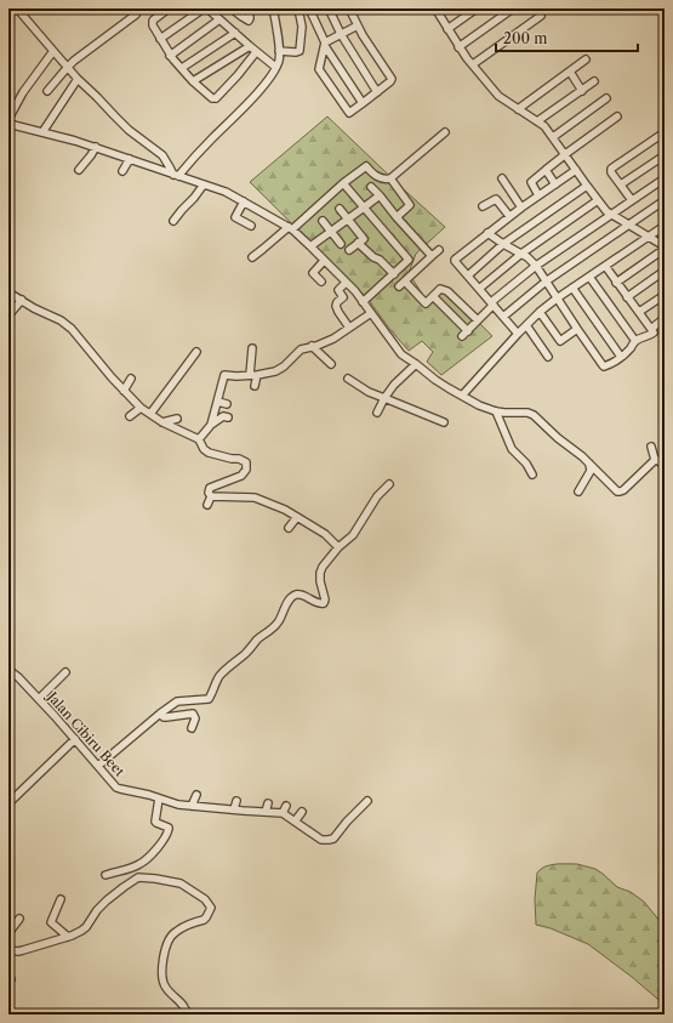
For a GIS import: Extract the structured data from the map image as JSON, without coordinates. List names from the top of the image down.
{
  "streets": {
    "street": ["Jalan Cibiru Beet"]
  },
  "scale_bar": "200 m"
}
